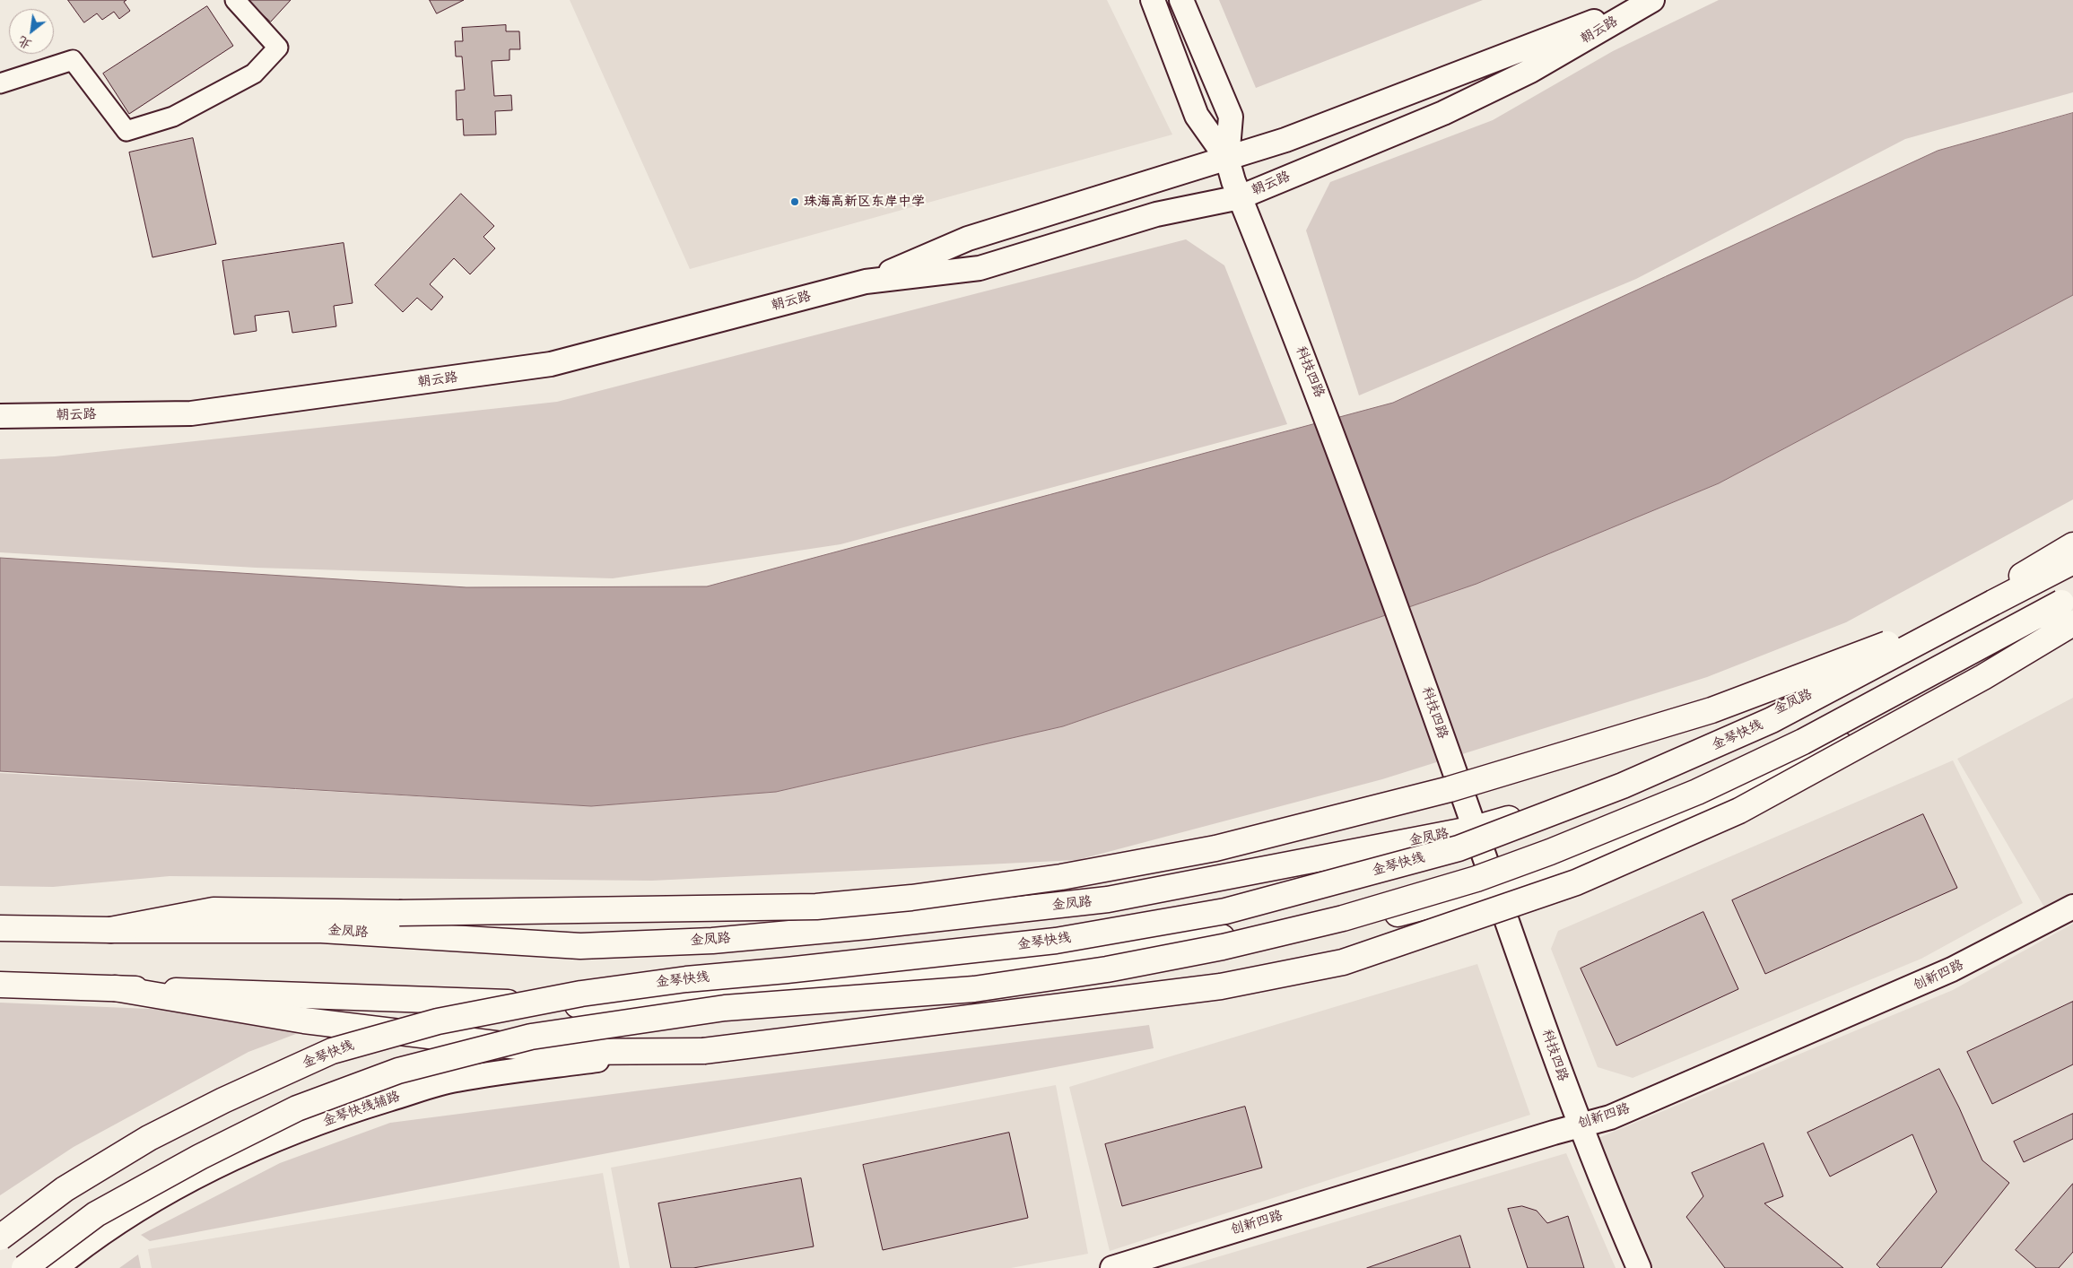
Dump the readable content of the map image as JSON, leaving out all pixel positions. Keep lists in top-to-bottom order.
{
  "streets": {
    "main road": ["金凤路", "金琴快线"],
    "street": [
      "朝云路",
      "科技四路",
      "创新四路",
      "金琴快线辅路"
    ]
  },
  "crossings": [
    ["朝云路", "科技四路"],
    ["科技四路", "金凤路"],
    ["科技四路", "创新四路"]
  ],
  "places": ["珠海高新区东岸中学"],
  "north": "bottom left"
}
